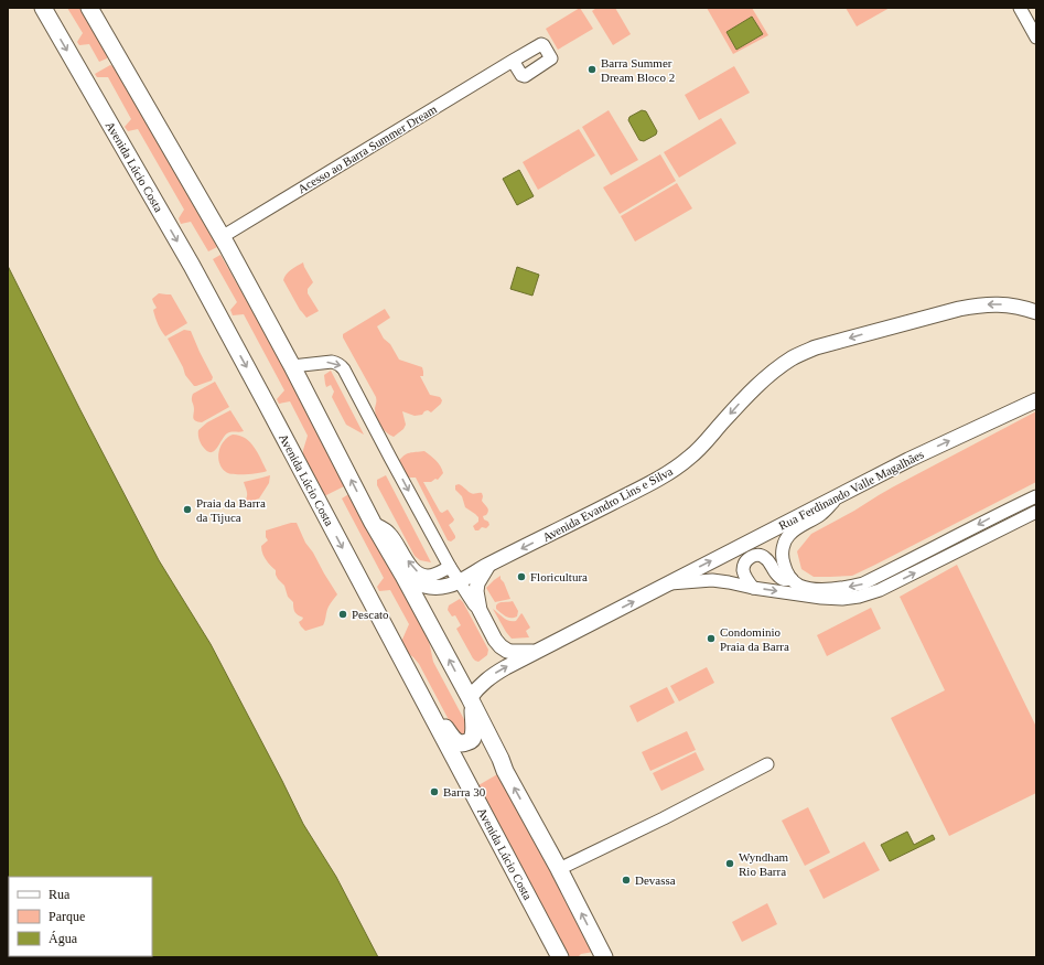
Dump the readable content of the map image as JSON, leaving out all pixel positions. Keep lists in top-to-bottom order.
{
  "streets": {
    "main road": ["Avenida Lúcio Costa"],
    "street": ["Acesso ao Barra Summer Dream", "Rua Ferdinando Valle Magalhães", "Avenida Evandro Lins e Silva"]
  },
  "one_way": ["Avenida Evandro Lins e Silva"],
  "places": [
    "Barra Summer Dream Bloco 2",
    "Praia da Barra da Tijuca",
    "Floricultura",
    "Pescato",
    "Condominio Praia da Barra",
    "Barra 30",
    "Wyndham Rio Barra",
    "Devassa"
  ],
  "legend": ["Rua", "Parque", "Água"]
}
